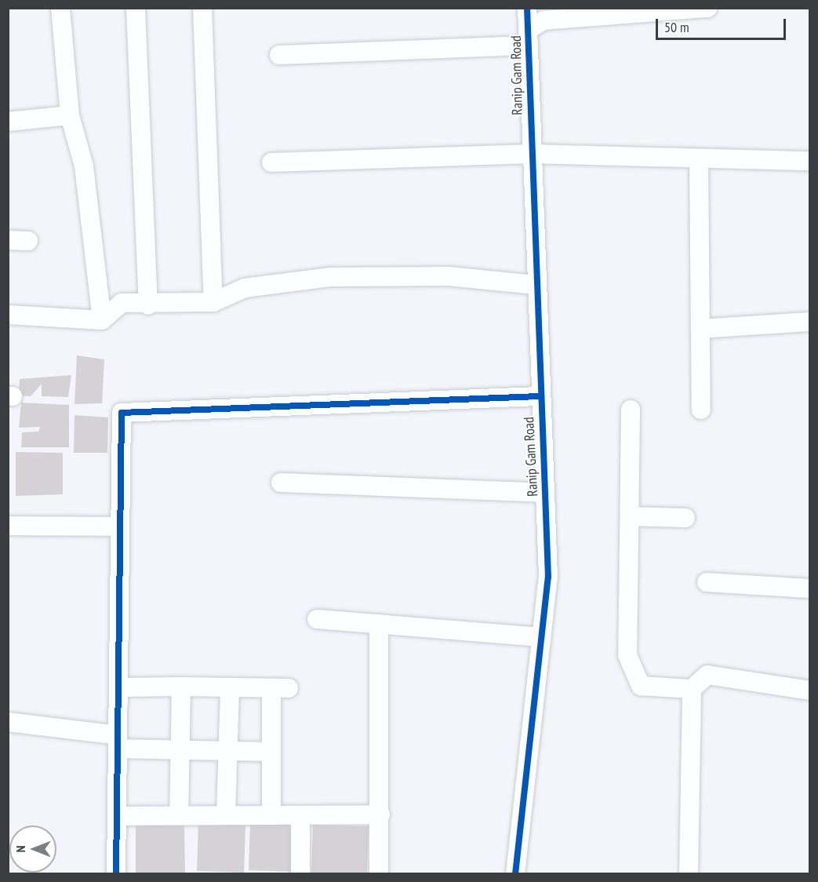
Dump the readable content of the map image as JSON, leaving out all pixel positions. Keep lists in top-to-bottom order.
{
  "streets": {
    "street": ["Ranip Gam Road"]
  },
  "scale_bar": "50 m",
  "north": "left"
}
